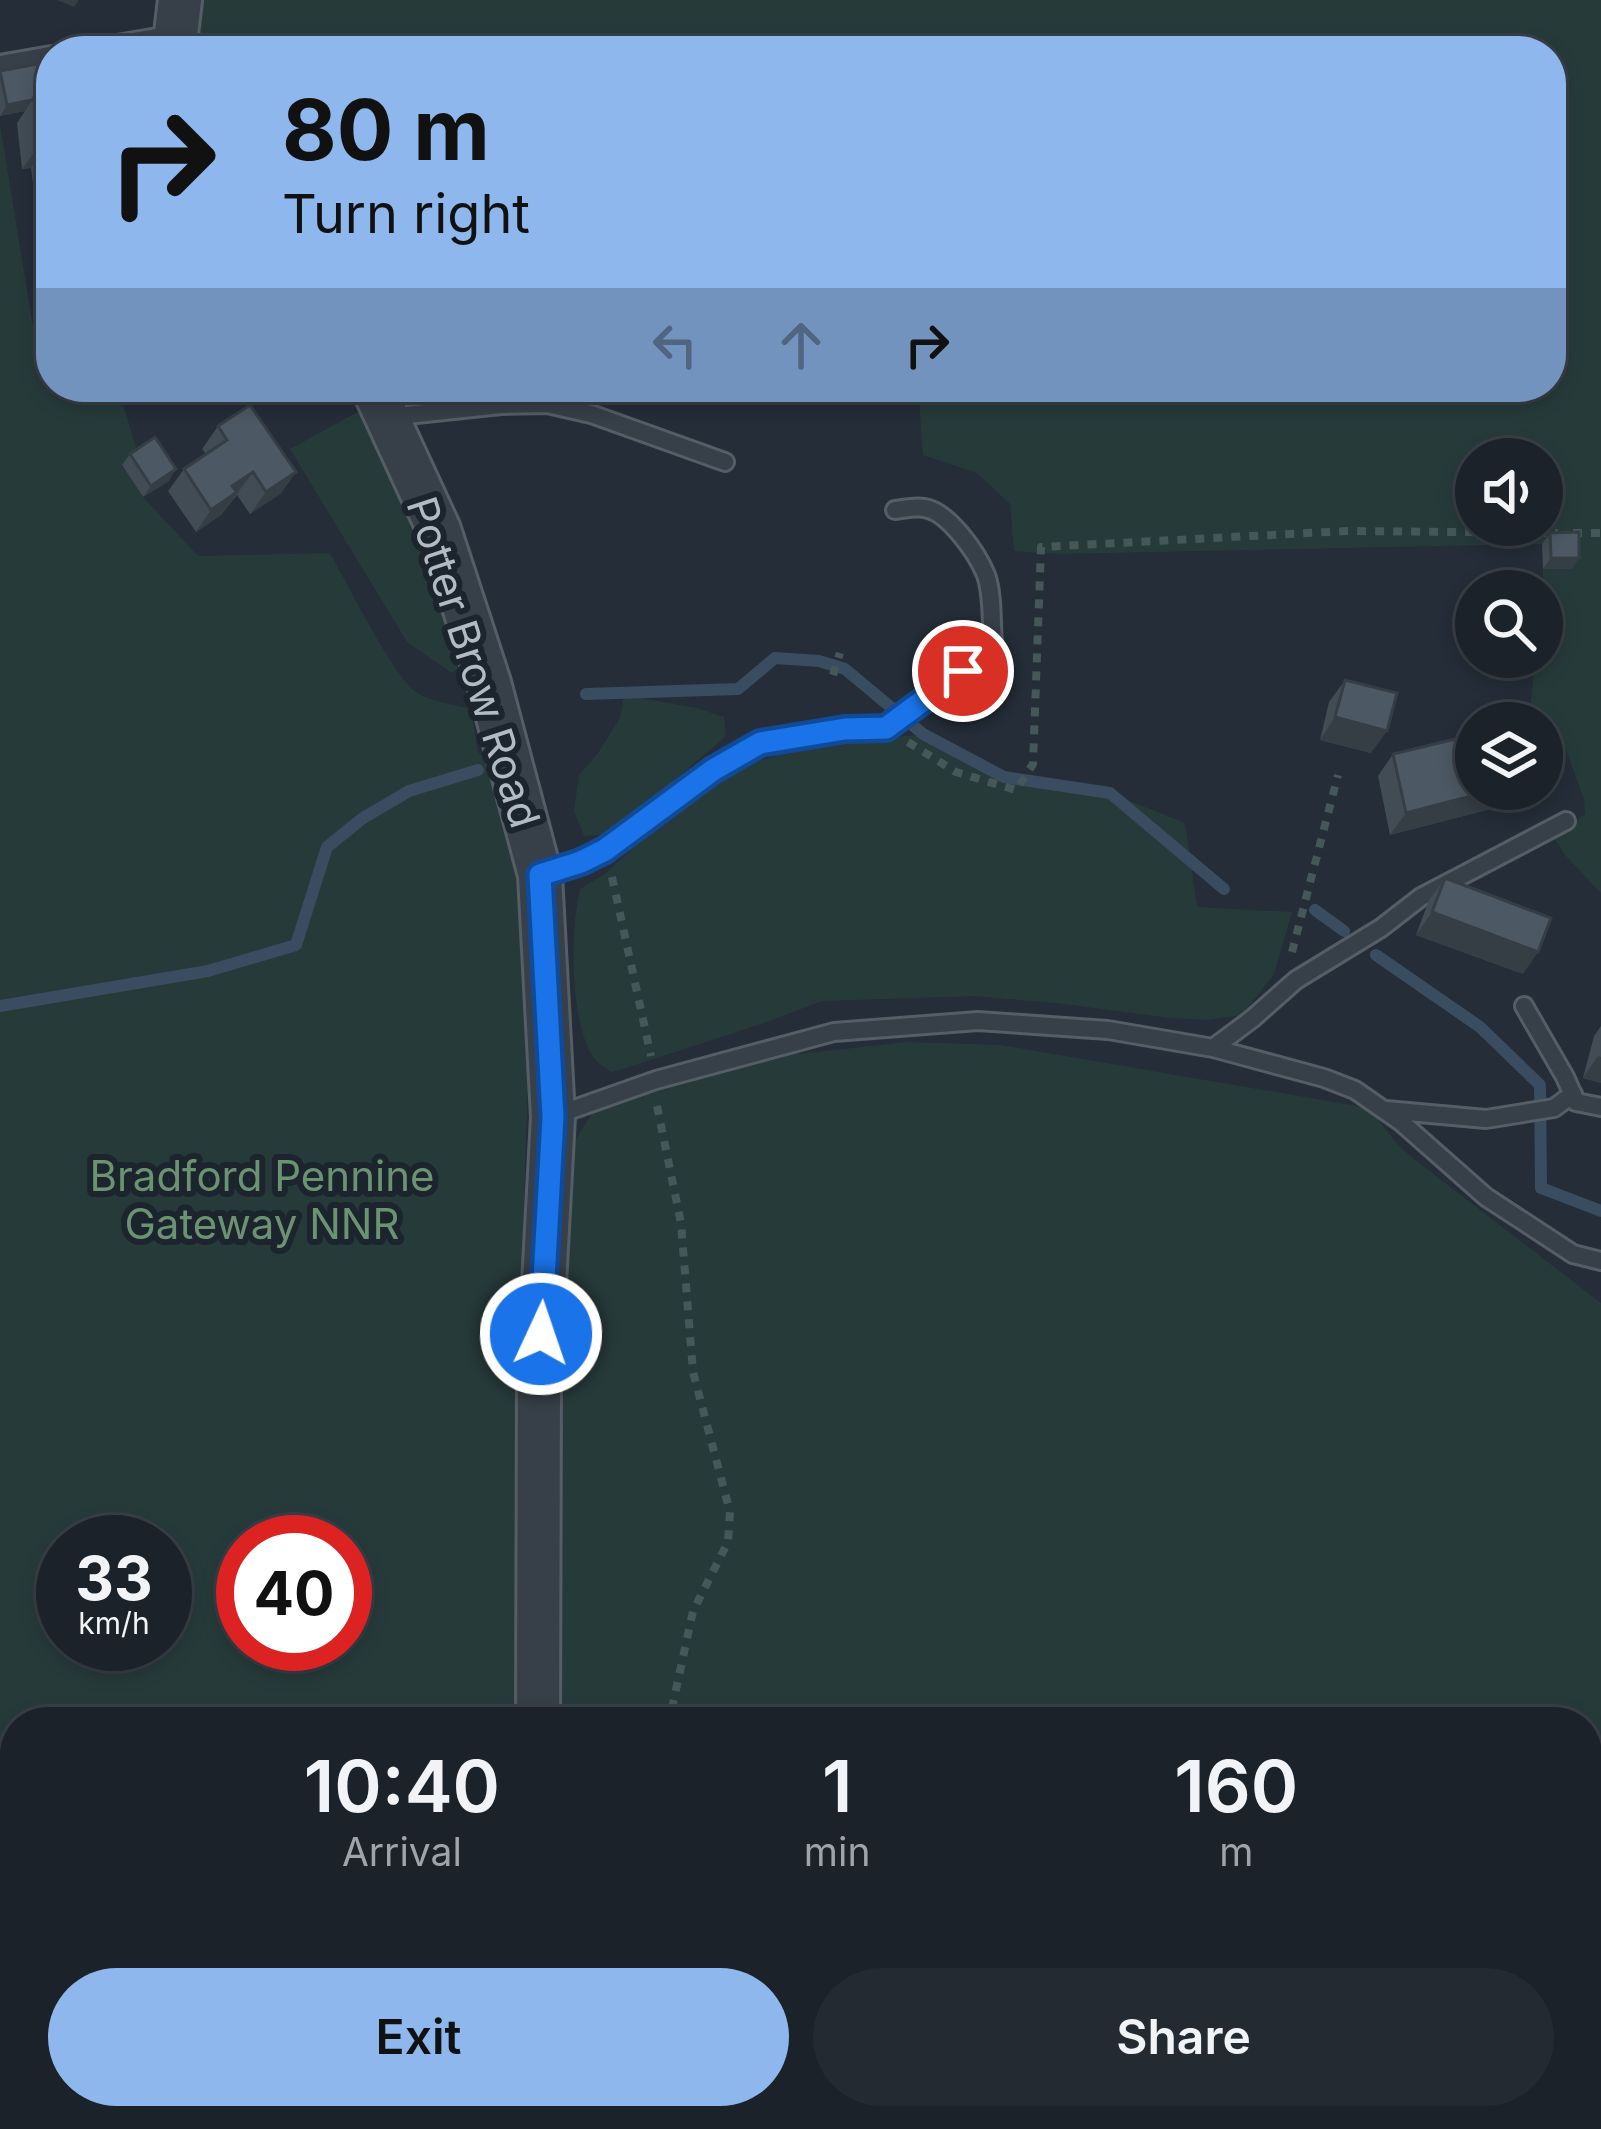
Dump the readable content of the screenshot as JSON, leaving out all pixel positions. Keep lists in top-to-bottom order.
{
  "streets": {
    "street": ["Potter Brow Road"]
  },
  "parks": ["Bradford Pennine Gateway NNR"],
  "page": {
    "turn": ["80 m", "Turn right"],
    "speed": "33 km/h",
    "limit": "40",
    "eta": [
      "10:40",
      "Arrival",
      "1",
      "min",
      "160",
      "m"
    ],
    "buttons": ["Exit", "Share"]
  }
}
